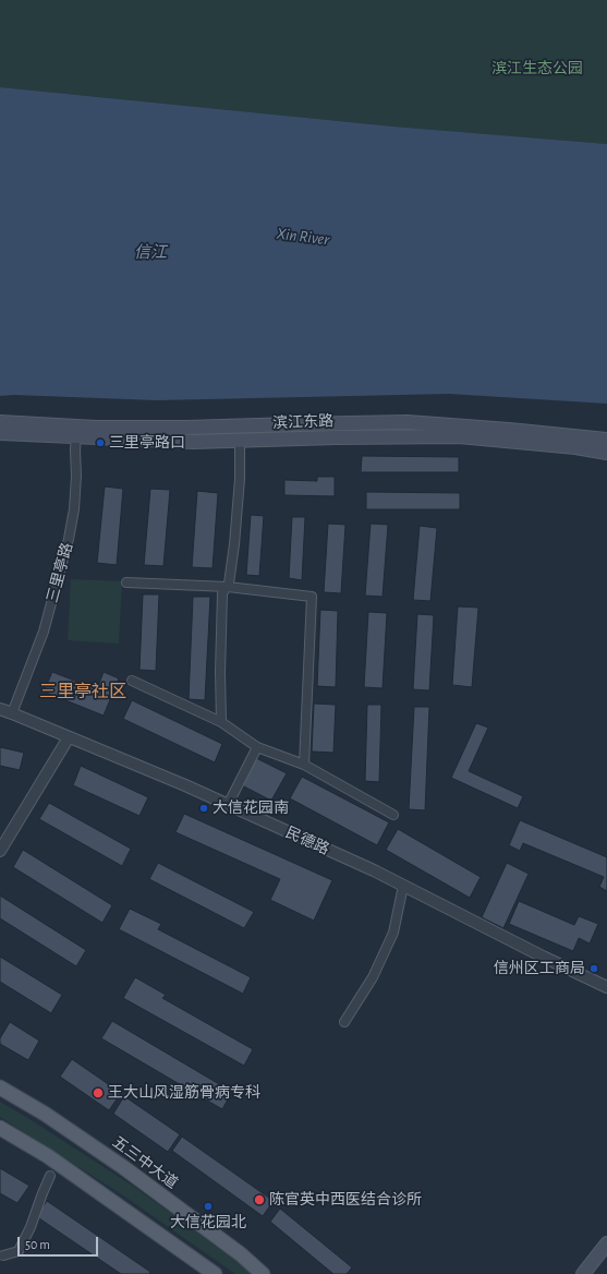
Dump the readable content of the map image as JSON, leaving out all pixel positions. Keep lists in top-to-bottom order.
{
  "streets": {
    "main road": ["滨江东路", "五三中大道"],
    "street": ["三里亭路", "民德路"]
  },
  "crossings": [
    ["滨江东路", "三里亭路"],
    ["三里亭路", "民德路"]
  ],
  "districts": ["三里亭社区"],
  "water": ["Xin River", "信江"],
  "parks": ["滨江生态公园"],
  "places": [
    "三里亭路口",
    "大信花园南",
    "信州区工商局",
    "王大山风湿筋骨病专科",
    "陈官英中西医结合诊所",
    "大信花园北"
  ],
  "scale_bar": "50 m"
}
